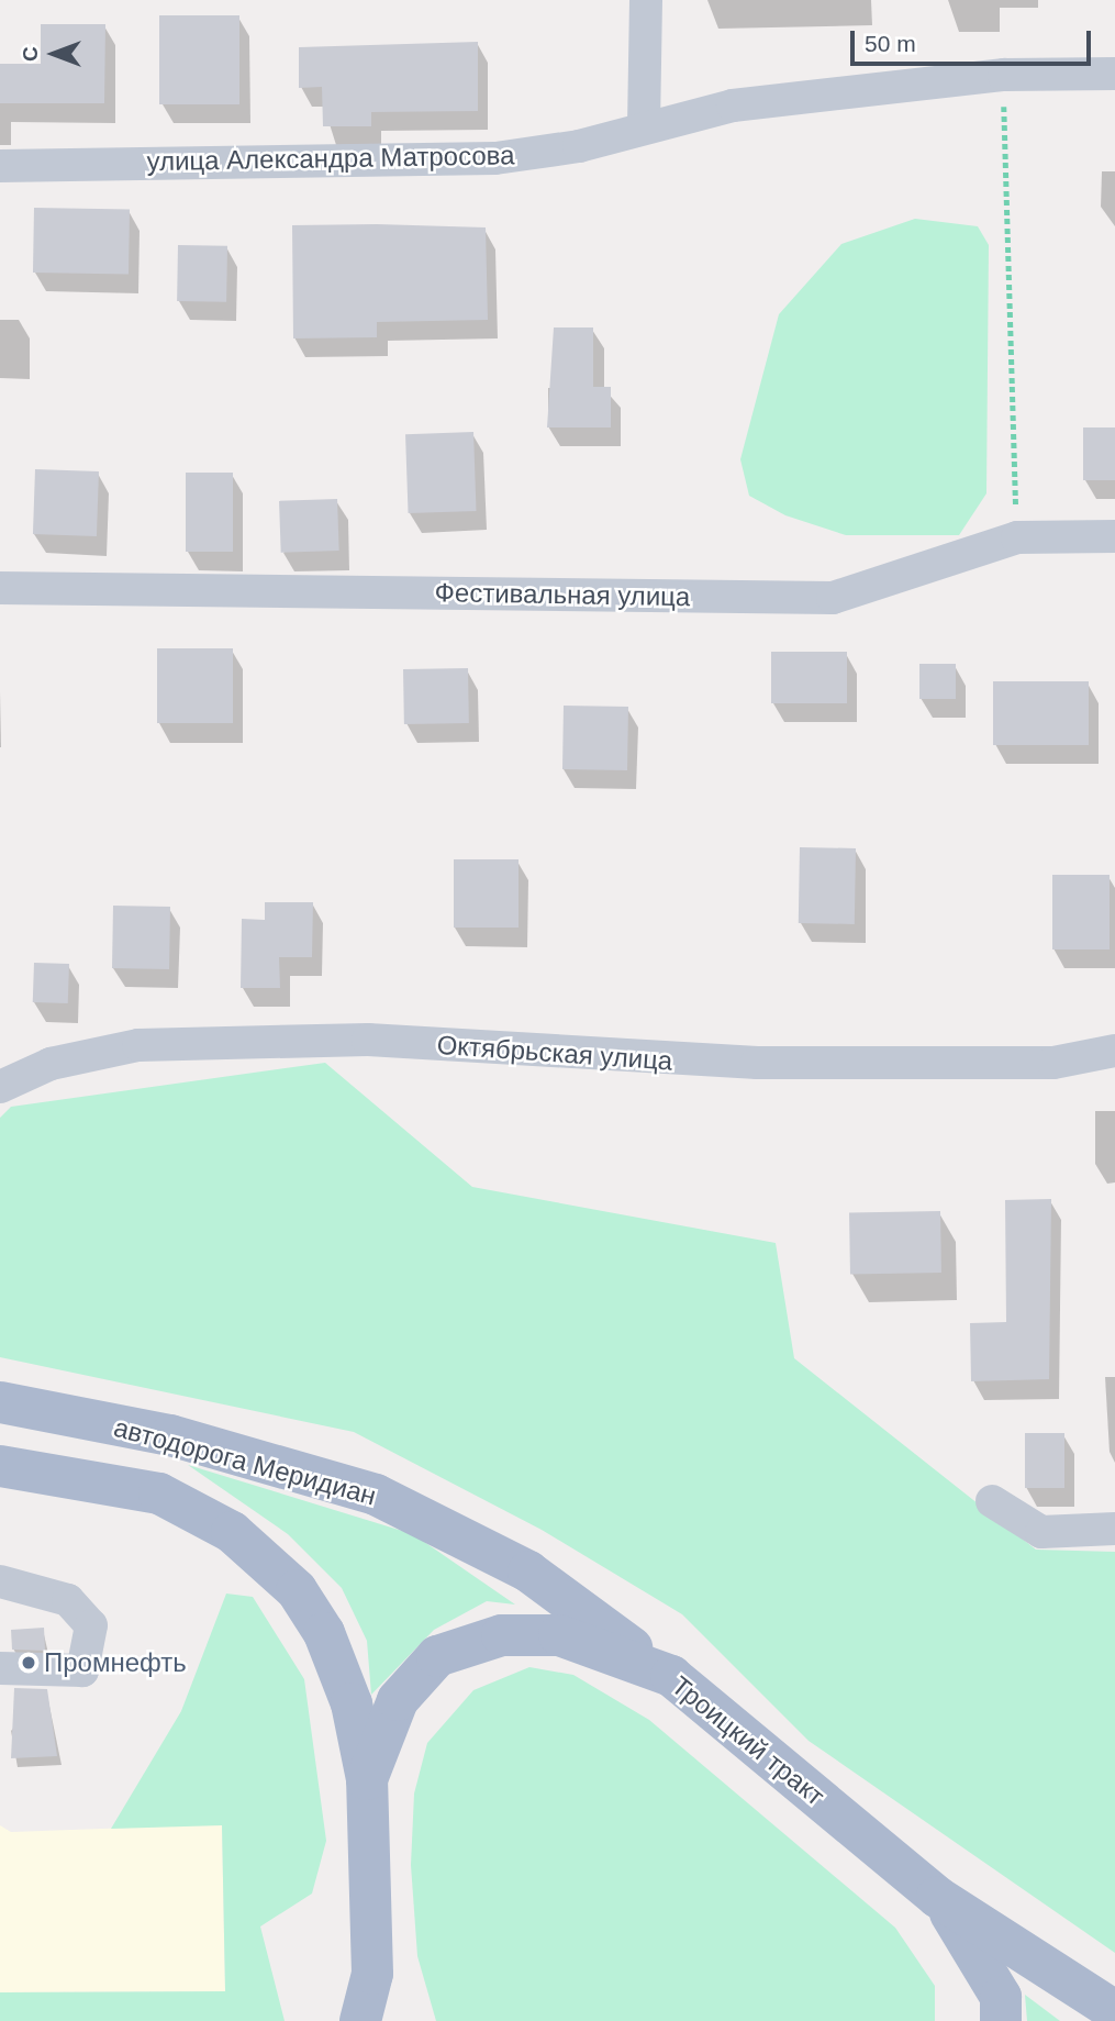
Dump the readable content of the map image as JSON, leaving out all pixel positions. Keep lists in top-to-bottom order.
{
  "streets": {
    "main road": ["автодорога Меридиан", "Троицкий тракт"],
    "street": ["улица Александра Матросова", "Фестивальная улица", "Октябрьская улица"]
  },
  "crossings": [
    ["автодорога Меридиан", "Троицкий тракт"]
  ],
  "places": ["Промнефть"],
  "scale_bar": "50 m",
  "north": "left"
}
